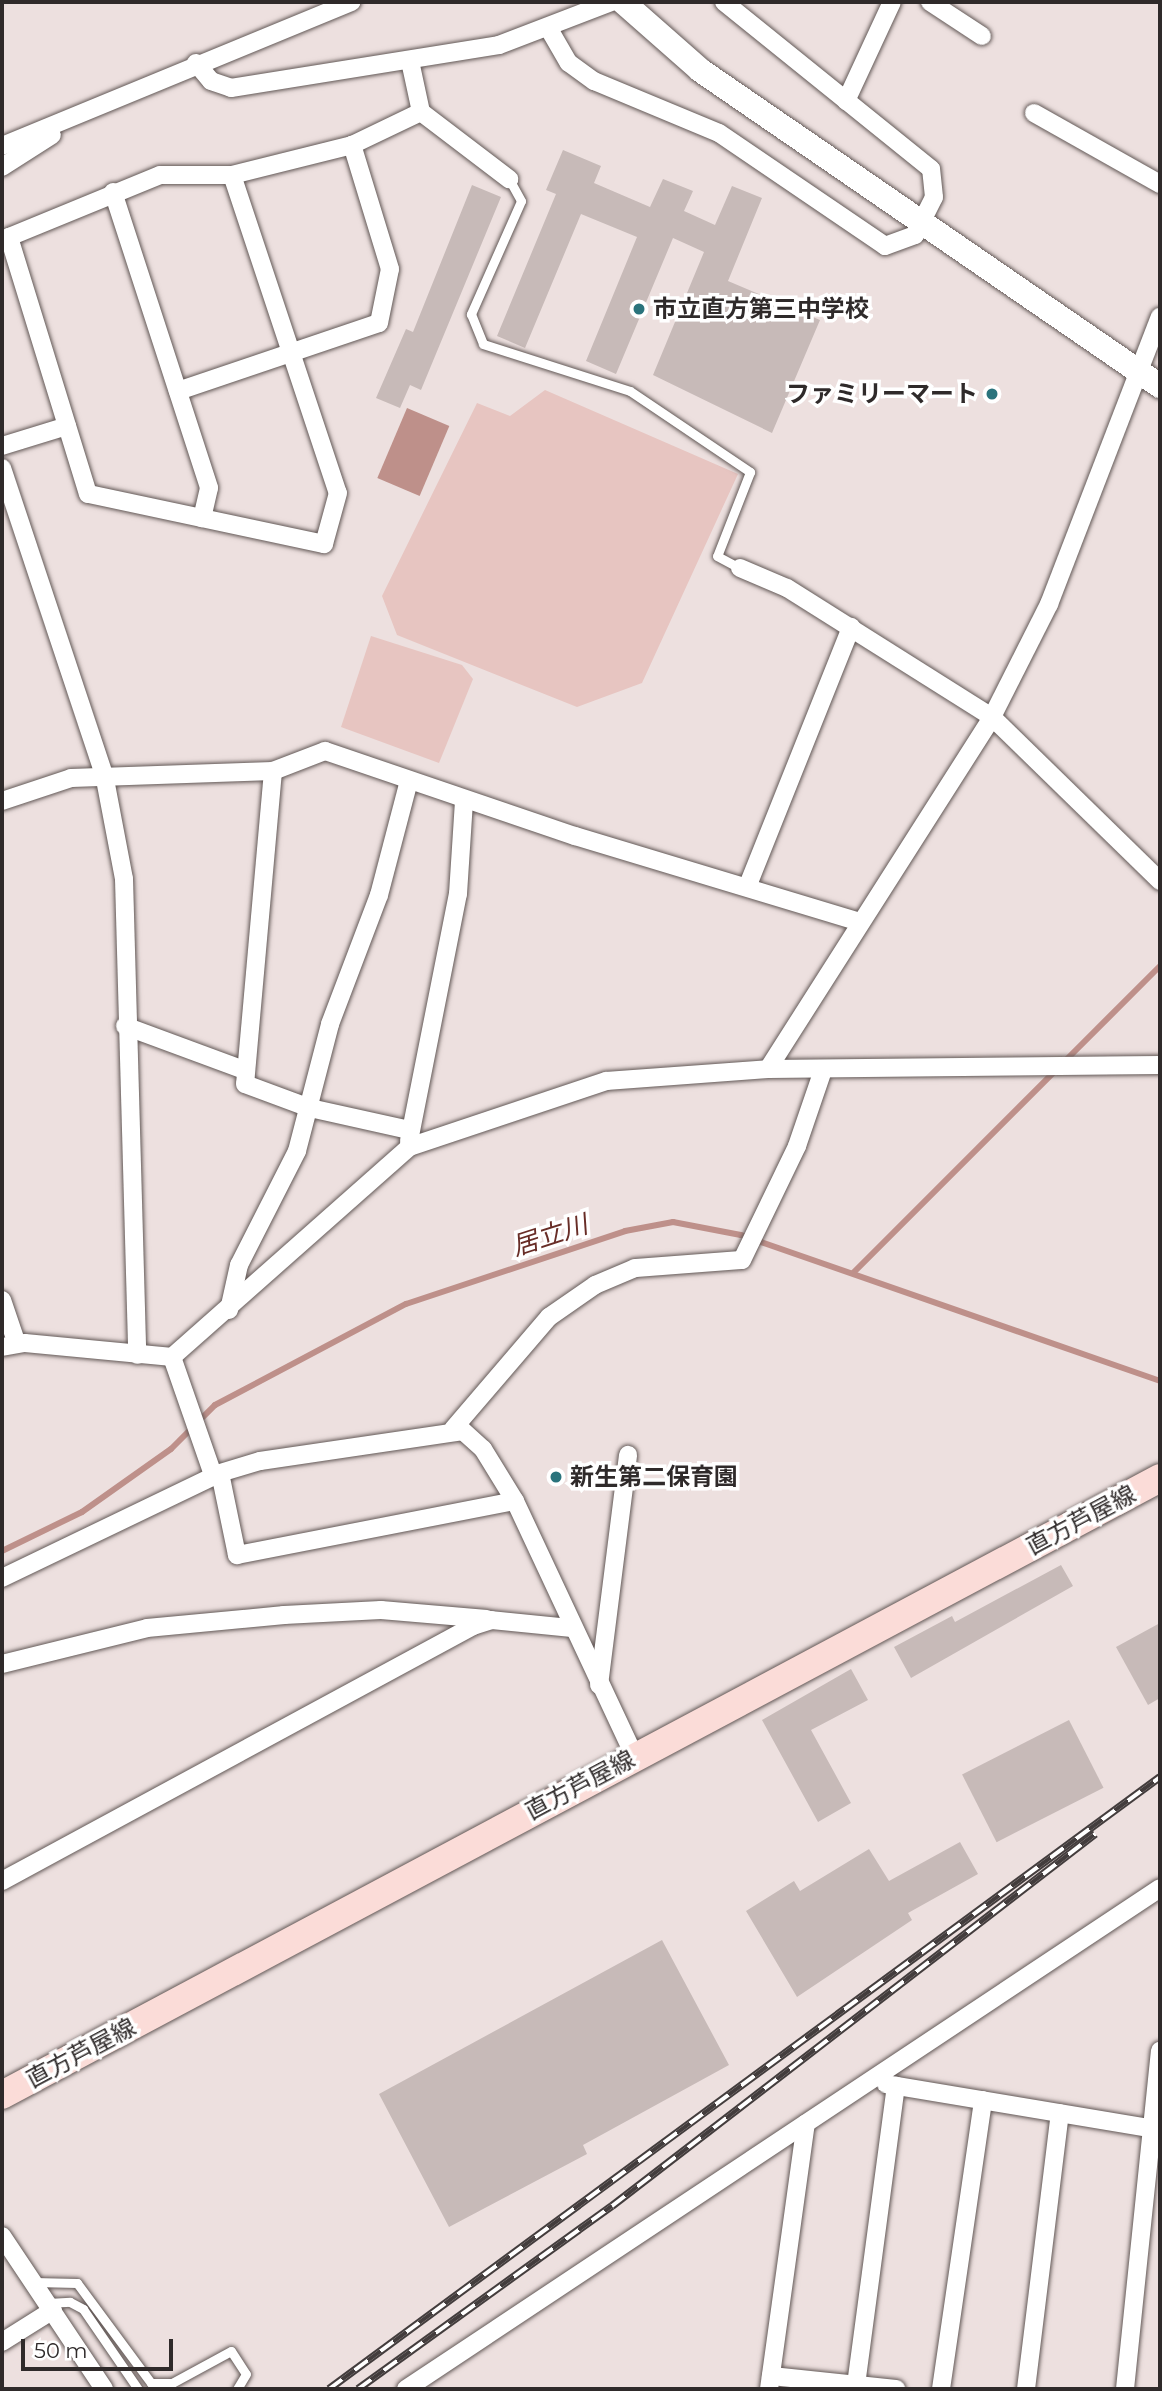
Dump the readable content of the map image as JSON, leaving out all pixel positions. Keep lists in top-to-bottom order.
{
  "streets": {
    "main road": ["直方芦屋線"]
  },
  "water": ["居立川"],
  "places": ["市立直方第三中学校", "ファミリーマート", "新生第二保育園"],
  "scale_bar": "50 m"
}
